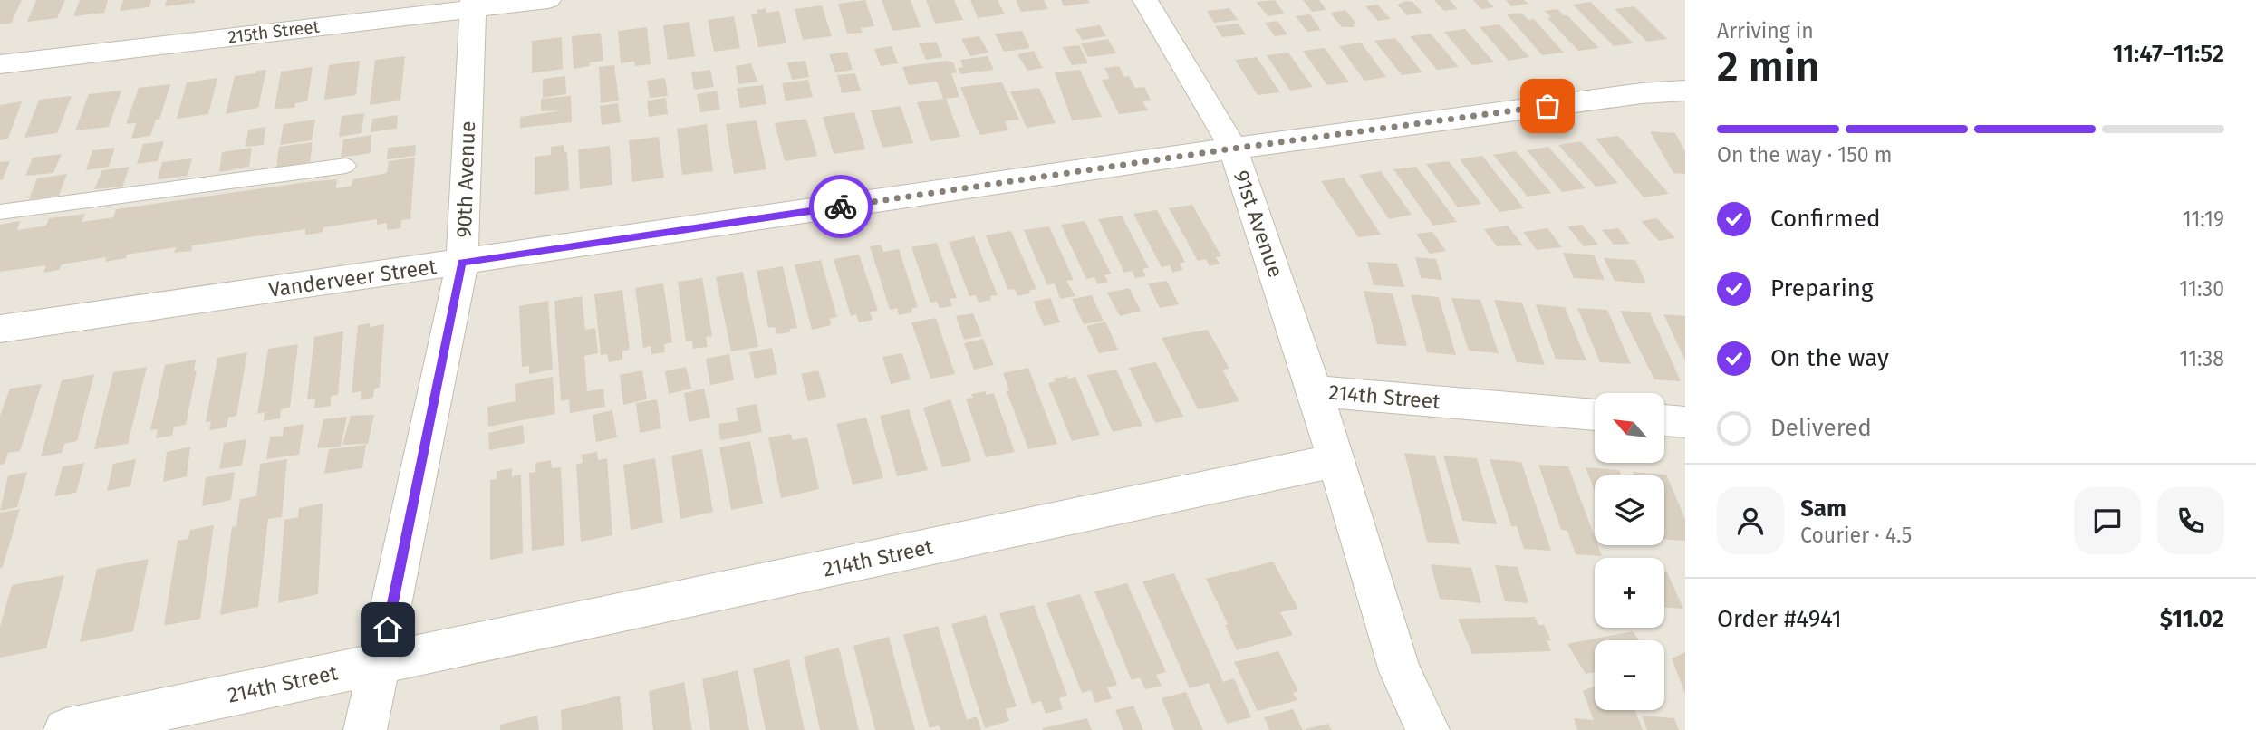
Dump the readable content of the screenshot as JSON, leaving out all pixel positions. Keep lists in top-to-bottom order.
{
  "streets": {
    "street": [
      "215th Street",
      "90th Avenue",
      "91st Avenue",
      "Vanderveer Street",
      "214th Street"
    ]
  },
  "crossings": [
    ["215th Street", "90th Avenue"],
    ["90th Avenue", "Vanderveer Street"],
    ["90th Avenue", "214th Street"],
    ["91st Avenue", "Vanderveer Street"],
    ["91st Avenue", "214th Street"]
  ],
  "north": "top left",
  "page": {
    "heading": ["2 min", "Arriving in", "11:47–11:52"],
    "panel": [
      "Sam",
      "Courier · 4.5",
      "Order #4941",
      "$11.02"
    ],
    "bar": "On the way · 150 m",
    "list": [
      ["Confirmed", "11:19"],
      ["Preparing", "11:30"],
      ["On the way", "11:38"],
      "Delivered"
    ],
    "map_buttons": ["+", "−"]
  }
}
